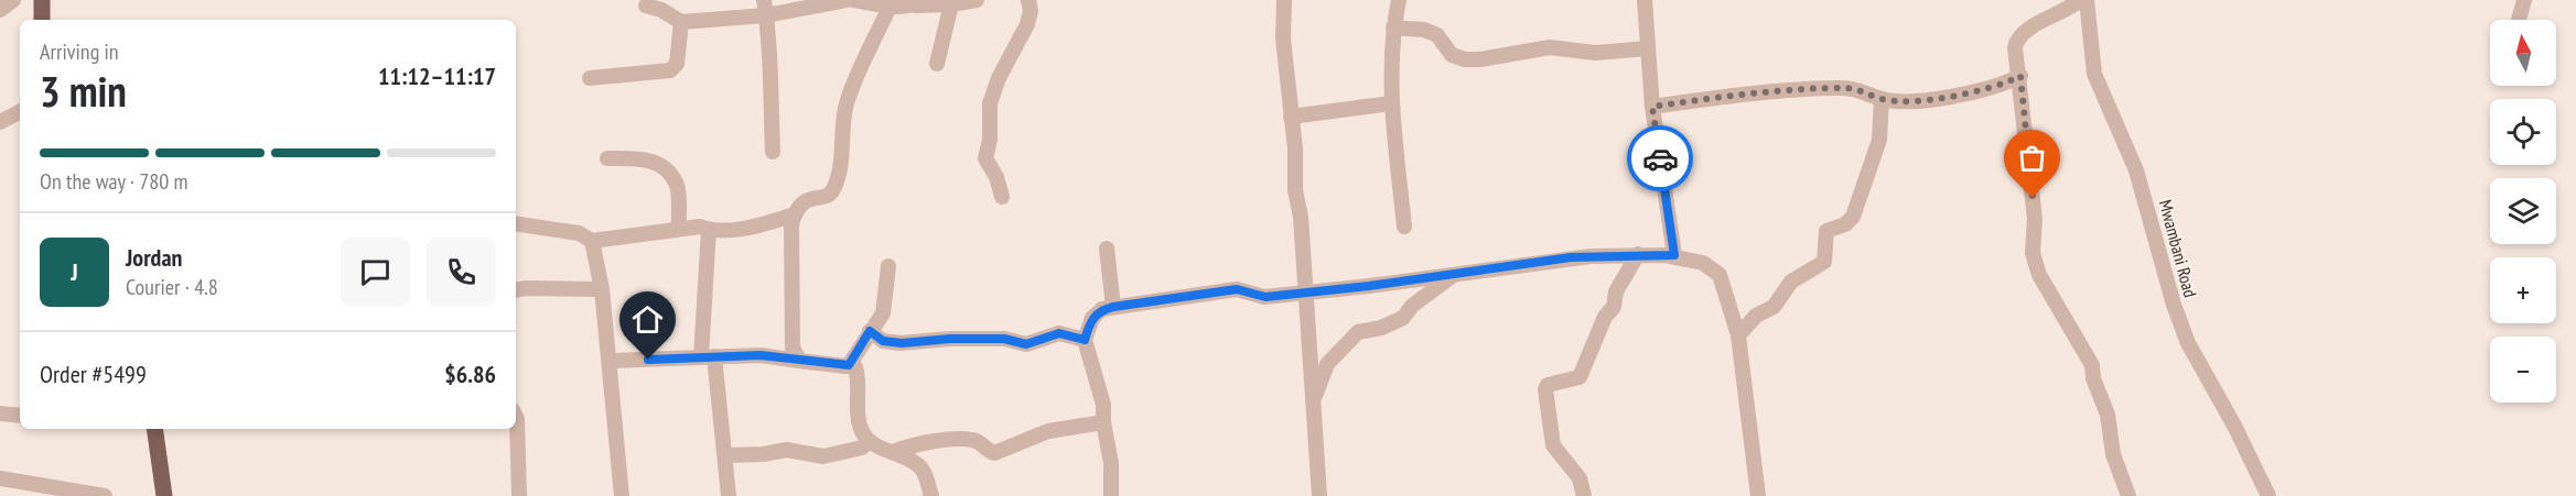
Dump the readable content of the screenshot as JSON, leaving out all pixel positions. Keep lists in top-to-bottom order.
{
  "streets": {
    "street": ["Mwambani Road"]
  },
  "north": "top",
  "page": {
    "map_buttons": ["+", "−"],
    "heading": ["3 min", "Arriving in", "11:12–11:17"],
    "panel": [
      "Jordan",
      "Courier · 4.8",
      "Order #5499",
      "$6.86"
    ],
    "bar": "On the way · 780 m",
    "round": "J"
  }
}
